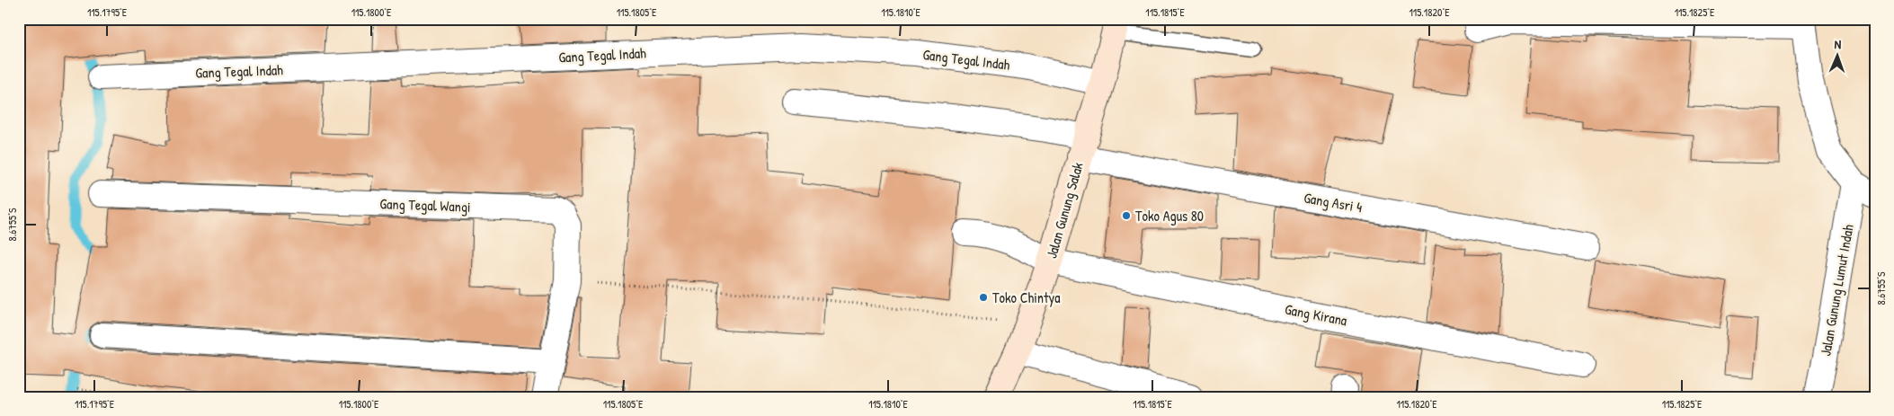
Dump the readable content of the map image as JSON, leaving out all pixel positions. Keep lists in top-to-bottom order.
{
  "streets": {
    "main road": ["Jalan Gunung Salak"],
    "street": [
      "Gang Tegal Indah",
      "Gang Asri 4",
      "Gang Tegal Wangi",
      "Jalan Gunung Lumut Indah",
      "Gang Kirana"
    ]
  },
  "crossings": [
    ["Gang Tegal Indah", "Jalan Gunung Salak"],
    ["Gang Asri 4", "Jalan Gunung Salak"],
    ["Jalan Gunung Salak", "Gang Kirana"]
  ],
  "places": ["Toko Agus 80", "Toko Chintya"],
  "north": "top",
  "coordinates": [
    "115.1795°E",
    "115.1800°E",
    "115.1805°E",
    "115.1810°E",
    "115.1815°E",
    "115.1820°E",
    "115.1825°E",
    "8.6755°S"
  ]
}
